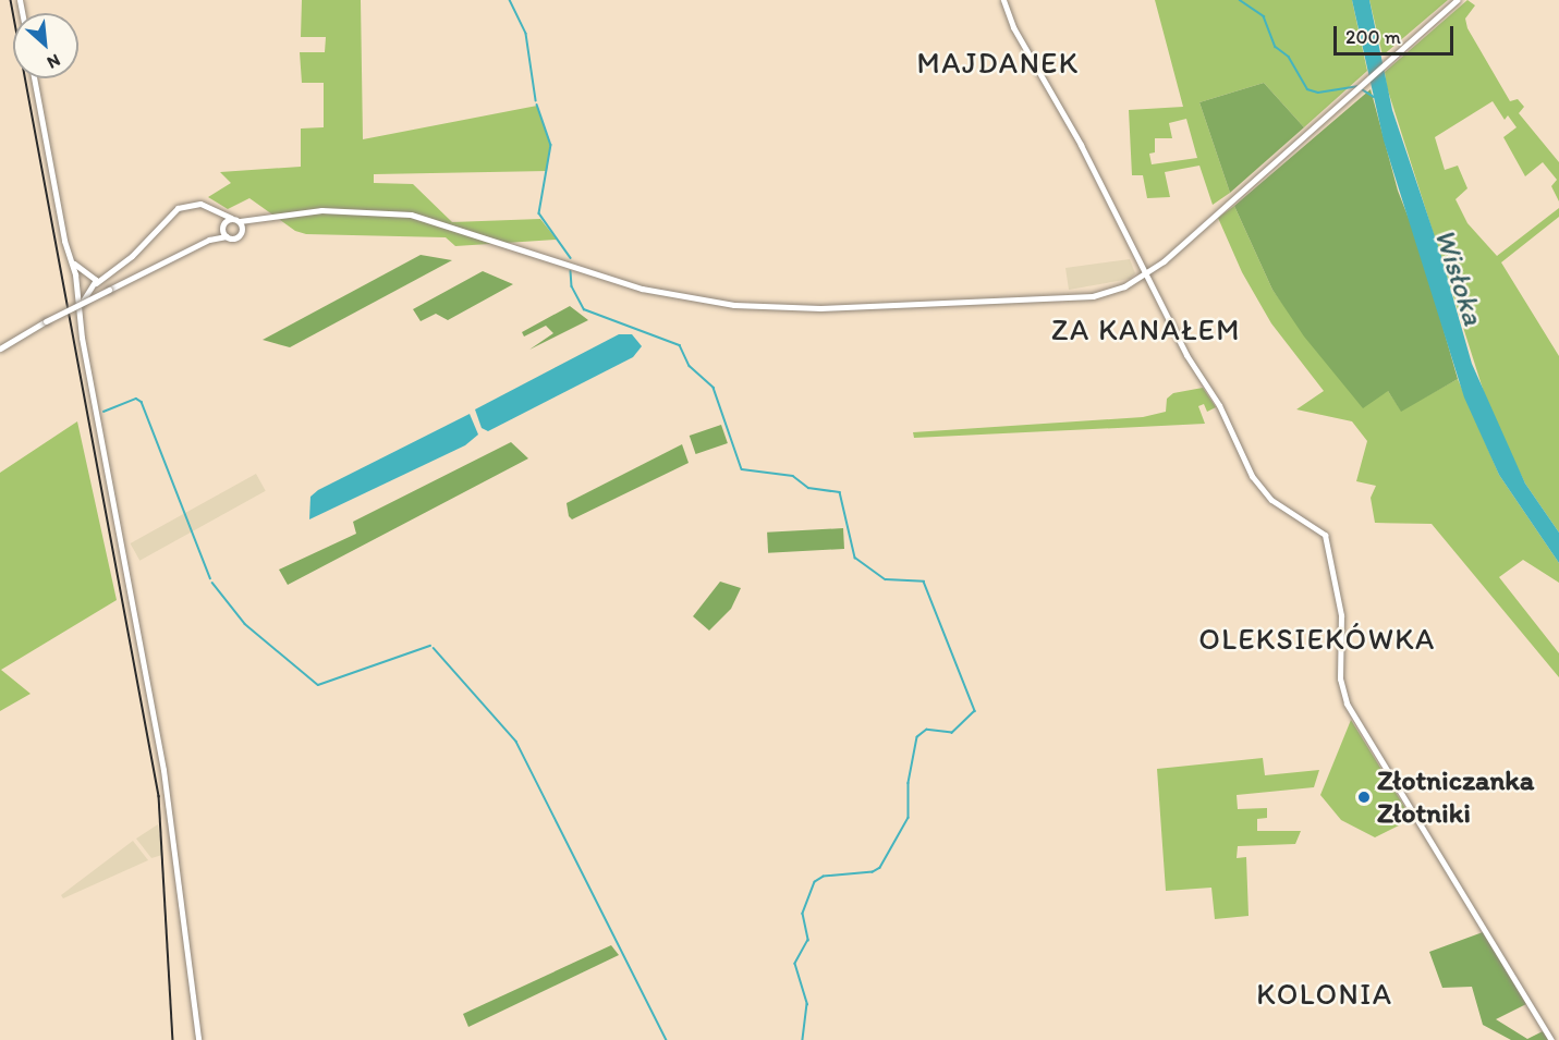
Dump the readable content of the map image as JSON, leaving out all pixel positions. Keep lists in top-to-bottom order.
{
  "districts": [
    "MAJDANEK",
    "ZA KANAŁEM",
    "OLEKSIEKÓWKA",
    "KOLONIA"
  ],
  "water": ["Wisłoka"],
  "places": ["Złotniczanka Złotniki"],
  "scale_bar": "200 m",
  "north": "bottom right"
}
